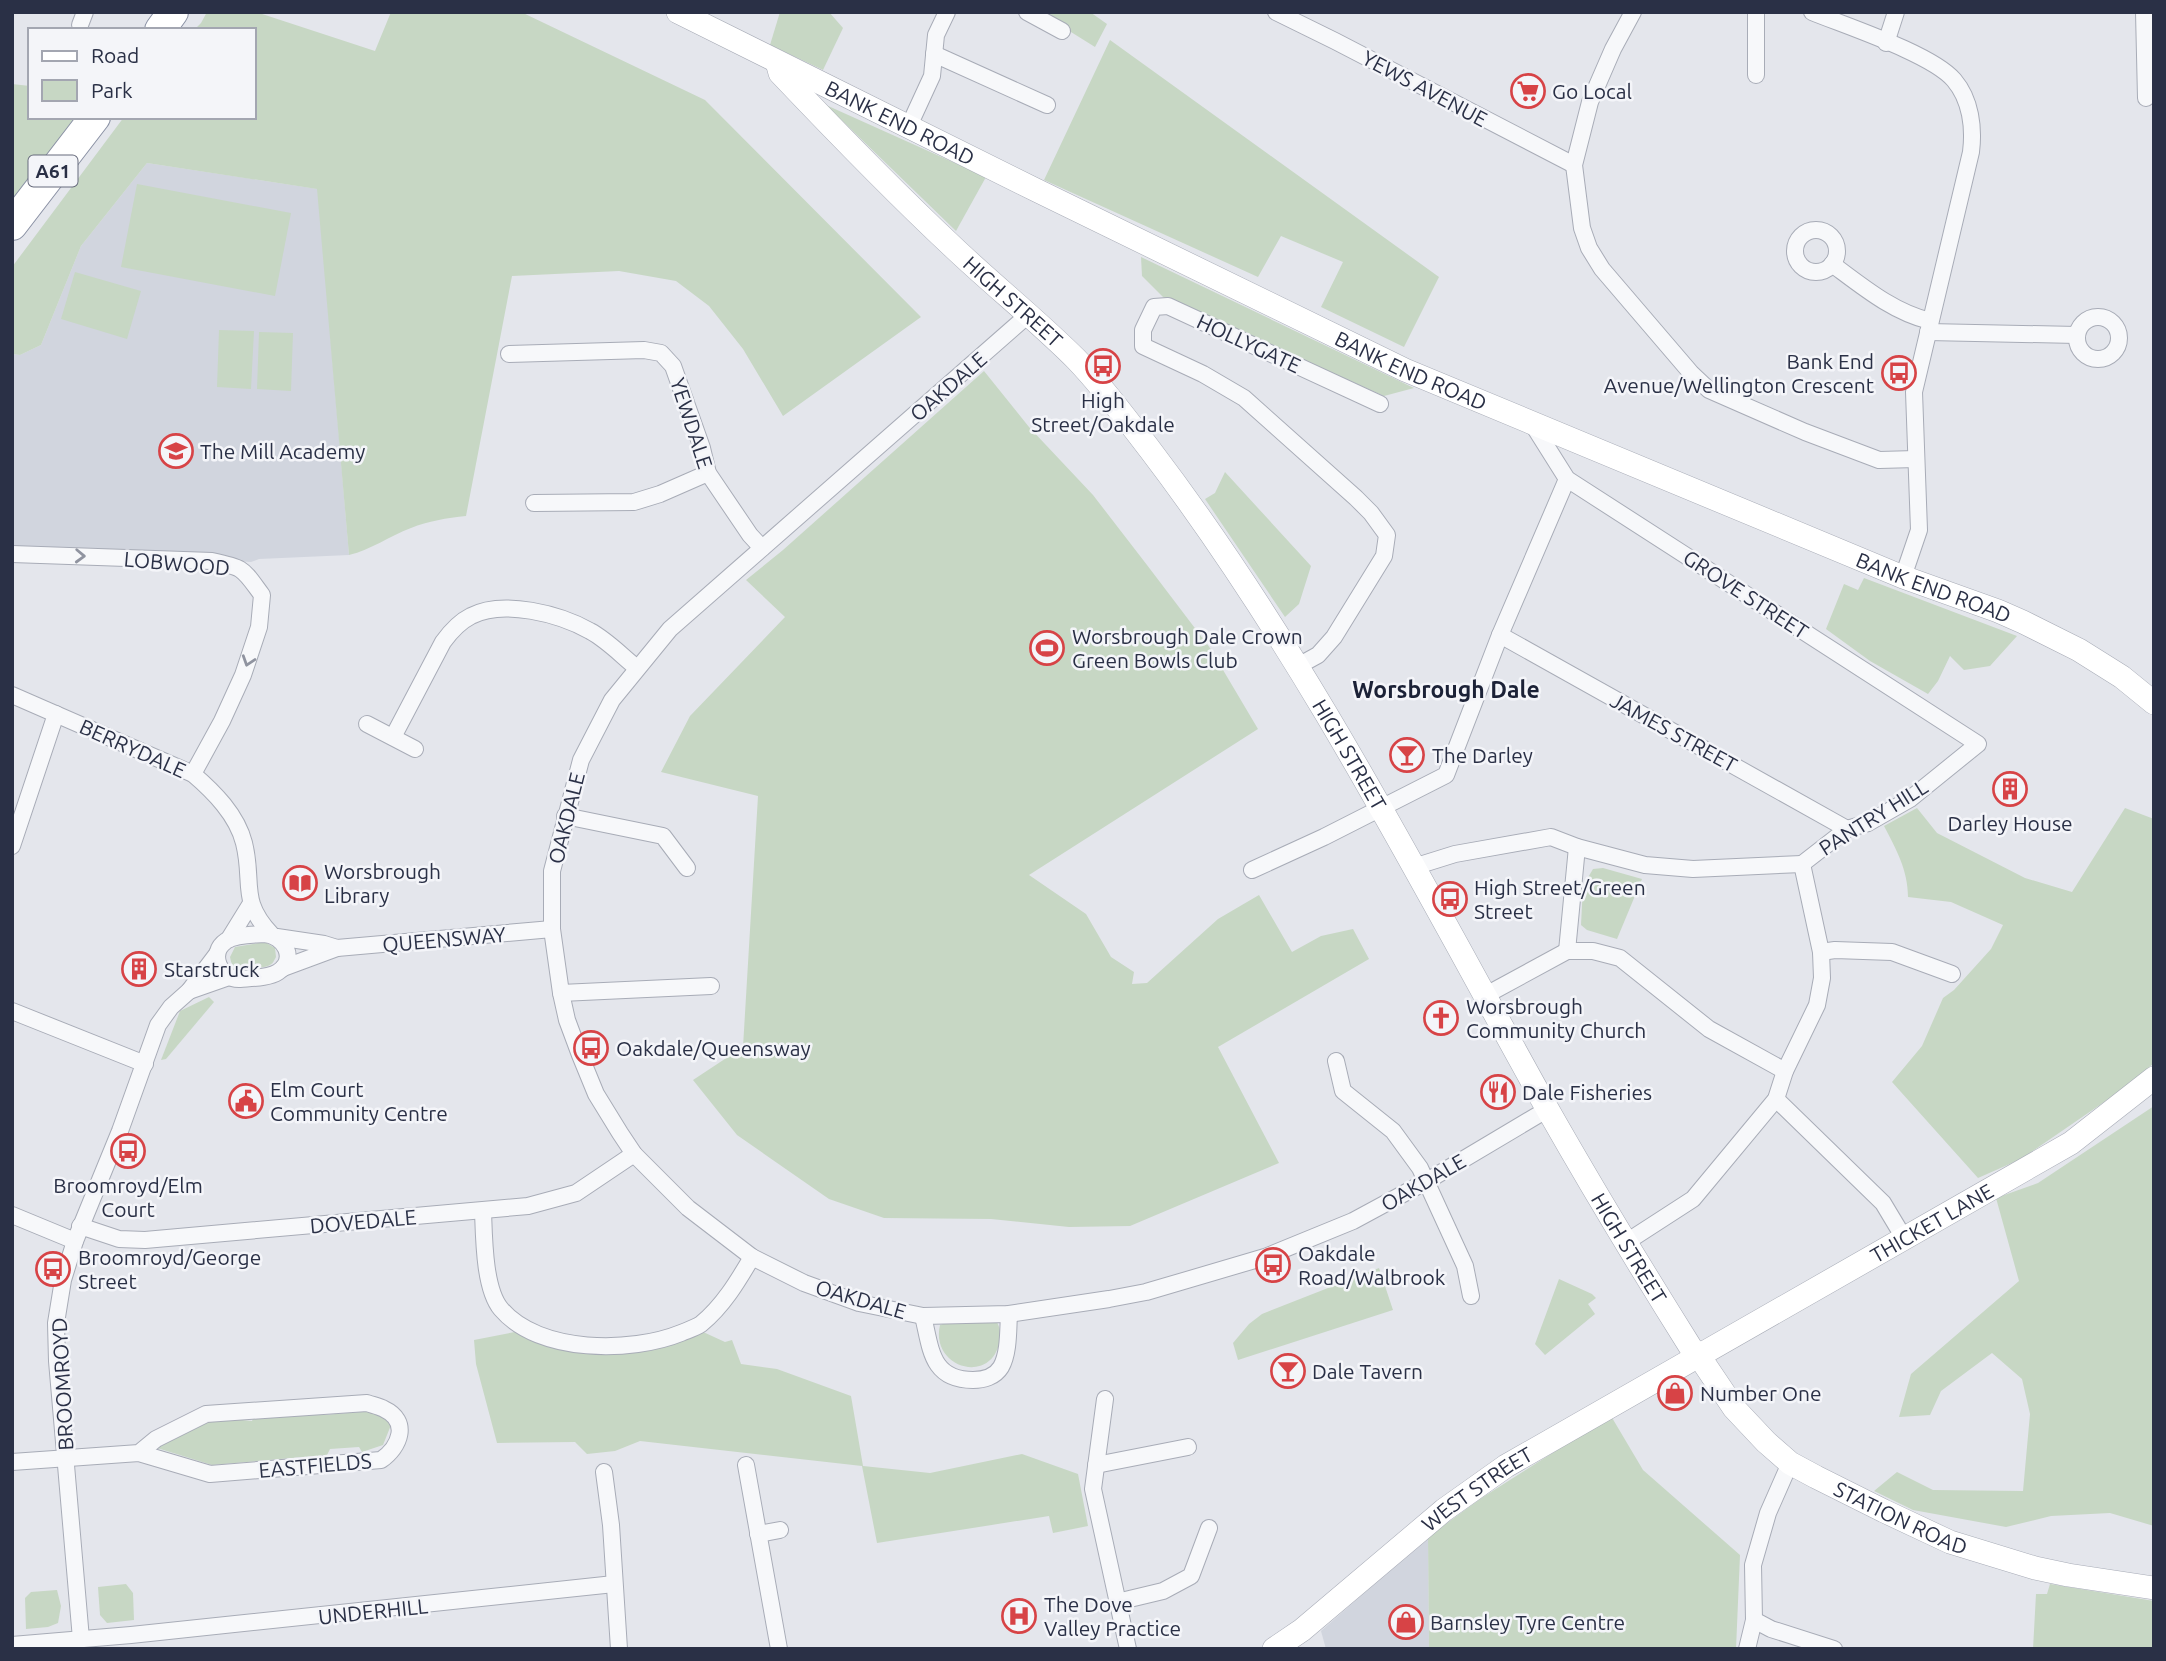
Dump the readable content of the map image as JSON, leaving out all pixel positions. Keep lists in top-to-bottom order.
{
  "streets": {
    "highway": ["A61"],
    "street": [
      "YEWS AVENUE",
      "BANK END ROAD",
      "HIGH STREET",
      "HOLLYGATE",
      "OAKDALE",
      "YEWDALE",
      "LOBWOOD",
      "GROVE STREET",
      "JAMES STREET",
      "BERRYDALE",
      "PANTRY HILL",
      "QUEENSWAY",
      "DOVEDALE",
      "THICKET LANE",
      "BROOMROYD",
      "EASTFIELDS",
      "WEST STREET",
      "STATION ROAD",
      "UNDERHILL"
    ]
  },
  "crossings": [
    ["BANK END ROAD", "HIGH STREET"],
    ["BANK END ROAD", "GROVE STREET"],
    ["HIGH STREET", "HOLLYGATE"],
    ["HIGH STREET", "OAKDALE"],
    ["HIGH STREET", "THICKET LANE"],
    ["HIGH STREET", "WEST STREET"],
    ["HIGH STREET", "STATION ROAD"],
    ["OAKDALE", "YEWDALE"],
    ["OAKDALE", "QUEENSWAY"],
    ["OAKDALE", "DOVEDALE"],
    ["LOBWOOD", "BERRYDALE"],
    ["GROVE STREET", "PANTRY HILL"],
    ["JAMES STREET", "PANTRY HILL"],
    ["QUEENSWAY", "BROOMROYD"],
    ["DOVEDALE", "BROOMROYD"],
    ["THICKET LANE", "WEST STREET"],
    ["THICKET LANE", "STATION ROAD"],
    ["BROOMROYD", "EASTFIELDS"],
    ["BROOMROYD", "UNDERHILL"],
    ["WEST STREET", "STATION ROAD"]
  ],
  "districts": ["Worsbrough Dale"],
  "places": {
    "supermarket": ["Go Local"],
    "bus stop": [
      "High Street/Oakdale",
      "Bank End Avenue/Wellington Crescent",
      "High Street/Green Street",
      "Oakdale/Queensway",
      "Broomroyd/Elm Court",
      "Oakdale Road/Walbrook",
      "Broomroyd/George Street"
    ],
    "school or university": ["The Mill Academy"],
    "sports": ["Worsbrough Dale Crown Green Bowls Club"],
    "bar": ["The Darley", "Dale Tavern"],
    "building": ["Darley House", "Starstruck"],
    "library": ["Worsbrough Library"],
    "church": ["Worsbrough Community Church"],
    "restaurant": ["Dale Fisheries"],
    "public building": ["Elm Court Community Centre"],
    "shop": ["Number One", "Barnsley Tyre Centre"],
    "hospital": ["The Dove Valley Practice"]
  },
  "legend": ["Road", "Park"]
}
